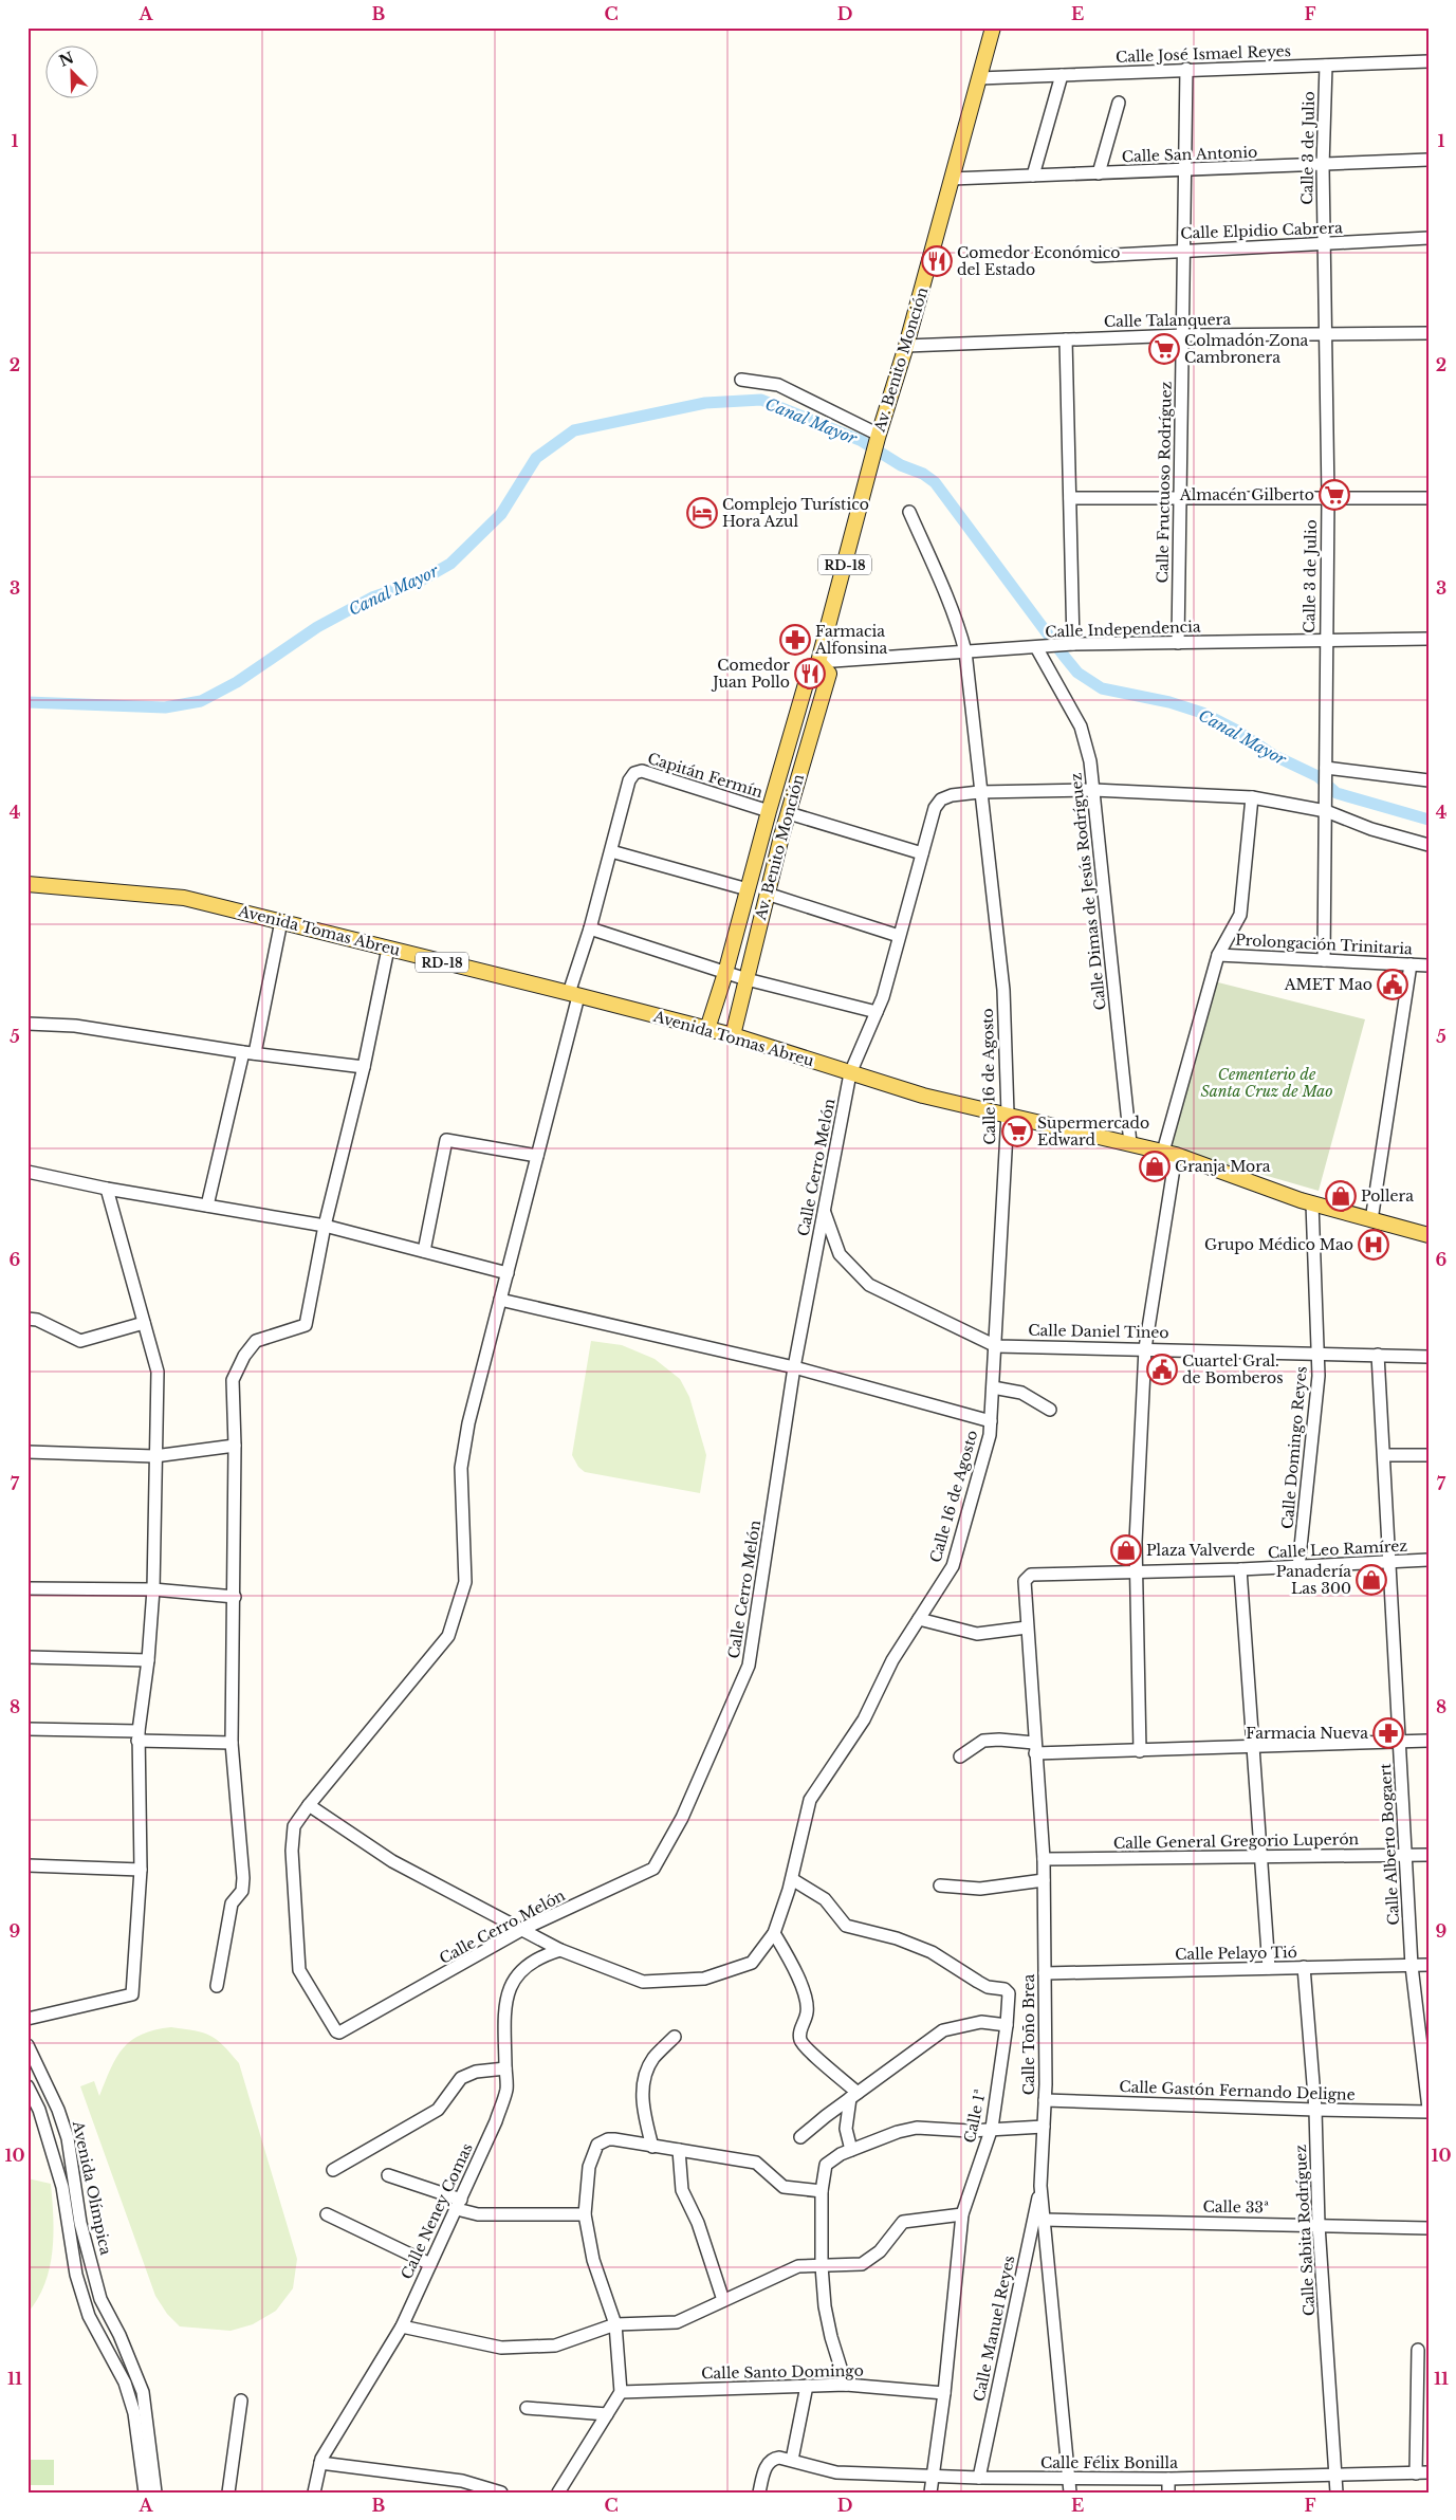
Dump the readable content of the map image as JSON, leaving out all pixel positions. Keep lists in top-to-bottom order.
{
  "streets": {
    "main road": ["Av. Benito Monción", "RD-18", "Avenida Tomas Abreu"],
    "street": [
      "Calle José Ismael Reyes",
      "Calle 3 de Julio",
      "Calle San Antonio",
      "Calle Elpidio Cabrera",
      "Calle Talanquera",
      "Calle Fructuoso Rodríguez",
      "Calle Independencia",
      "Capitán Fermín",
      "Calle Dimas de Jesús Rodríguez",
      "Prolongación Trinitaria",
      "Calle 16 de Agosto",
      "Calle Cerro Melón",
      "Calle Daniel Tineo",
      "Calle Domingo Reyes",
      "Calle Leo Ramírez",
      "Calle General Gregorio Luperón",
      "Calle Alberto Bogaert",
      "Calle Pelayo Tió",
      "Calle Toño Brea",
      "Calle Gastón Fernando Deligne",
      "Calle 1ª",
      "Avenida Olímpica",
      "Calle 33ª",
      "Calle Neney Comas",
      "Calle Sabita Rodríguez",
      "Calle Manuel Reyes",
      "Calle Santo Domingo",
      "Calle Félix Bonilla"
    ]
  },
  "crossings": [
    ["Calle José Ismael Reyes", "Calle 3 de Julio"],
    ["Calle José Ismael Reyes", "Av. Benito Monción"],
    ["Calle José Ismael Reyes", "Calle Fructuoso Rodríguez"],
    ["Calle 3 de Julio", "Calle San Antonio"],
    ["Calle 3 de Julio", "Calle Elpidio Cabrera"],
    ["Calle 3 de Julio", "Calle Talanquera"],
    ["Calle 3 de Julio", "Calle Independencia"],
    ["Calle 3 de Julio", "Prolongación Trinitaria"],
    ["Calle San Antonio", "Av. Benito Monción"],
    ["Calle San Antonio", "Calle Fructuoso Rodríguez"],
    ["Calle Elpidio Cabrera", "Calle Fructuoso Rodríguez"],
    ["Calle Talanquera", "Av. Benito Monción"],
    ["Calle Talanquera", "Calle Fructuoso Rodríguez"],
    ["Av. Benito Monción", "Calle Independencia"],
    ["Av. Benito Monción", "Capitán Fermín"],
    ["Av. Benito Monción", "Avenida Tomas Abreu"],
    ["Calle Fructuoso Rodríguez", "Calle Independencia"],
    ["Calle Independencia", "Calle Dimas de Jesús Rodríguez"],
    ["Calle Independencia", "Calle 16 de Agosto"],
    ["Capitán Fermín", "Calle Cerro Melón"],
    ["Calle Dimas de Jesús Rodríguez", "Avenida Tomas Abreu"],
    ["Avenida Tomas Abreu", "Calle 16 de Agosto"],
    ["Avenida Tomas Abreu", "Calle Cerro Melón"],
    ["Avenida Tomas Abreu", "Calle Domingo Reyes"],
    ["Calle 16 de Agosto", "Calle Cerro Melón"],
    ["Calle 16 de Agosto", "Calle Daniel Tineo"],
    ["Calle 16 de Agosto", "Calle 1ª"],
    ["Calle 16 de Agosto", "Calle Neney Comas"],
    ["Calle Cerro Melón", "Calle Daniel Tineo"],
    ["Calle Daniel Tineo", "Calle Domingo Reyes"],
    ["Calle Daniel Tineo", "Calle Alberto Bogaert"],
    ["Calle Domingo Reyes", "Calle Leo Ramírez"],
    ["Calle Leo Ramírez", "Calle Alberto Bogaert"],
    ["Calle Leo Ramírez", "Calle Toño Brea"],
    ["Calle General Gregorio Luperón", "Calle Alberto Bogaert"],
    ["Calle General Gregorio Luperón", "Calle Toño Brea"],
    ["Calle Alberto Bogaert", "Calle Pelayo Tió"],
    ["Calle Alberto Bogaert", "Calle Gastón Fernando Deligne"],
    ["Calle Pelayo Tió", "Calle Toño Brea"],
    ["Calle Pelayo Tió", "Calle Sabita Rodríguez"],
    ["Calle Toño Brea", "Calle Gastón Fernando Deligne"],
    ["Calle Toño Brea", "Calle 33ª"],
    ["Calle Toño Brea", "Calle Manuel Reyes"],
    ["Calle Toño Brea", "Calle Félix Bonilla"],
    ["Calle Gastón Fernando Deligne", "Calle Sabita Rodríguez"],
    ["Calle 1ª", "Calle Santo Domingo"],
    ["Calle 1ª", "Calle Félix Bonilla"],
    ["Calle 33ª", "Calle Sabita Rodríguez"],
    ["Calle Sabita Rodríguez", "Calle Félix Bonilla"],
    ["Calle Manuel Reyes", "Calle Félix Bonilla"]
  ],
  "water": ["Canal Mayor"],
  "parks": ["Cementerio de Santa Cruz de Mao"],
  "places": {
    "restaurant": ["Comedor Económico del Estado", "Comedor Juan Pollo"],
    "supermarket": ["Colmadón Zona Cambronera", "Almacén Gilberto", "Supermercado Edward"],
    "hotel": ["Complejo Turístico Hora Azul"],
    "pharmacy": ["Farmacia Alfonsina", "Farmacia Nueva"],
    "public building": ["AMET Mao", "Cuartel Gral. de Bomberos"],
    "shop": [
      "Granja Mora",
      "Pollera",
      "Plaza Valverde",
      "Panadería Las 300"
    ],
    "hospital": ["Grupo Médico Mao"]
  },
  "north": "top left",
  "grid": {
    "columns": [
      "A",
      "B",
      "C",
      "D",
      "E",
      "F"
    ],
    "rows": [
      "1",
      "2",
      "3",
      "4",
      "5",
      "6",
      "7",
      "8",
      "9",
      "10",
      "11"
    ]
  }
}
